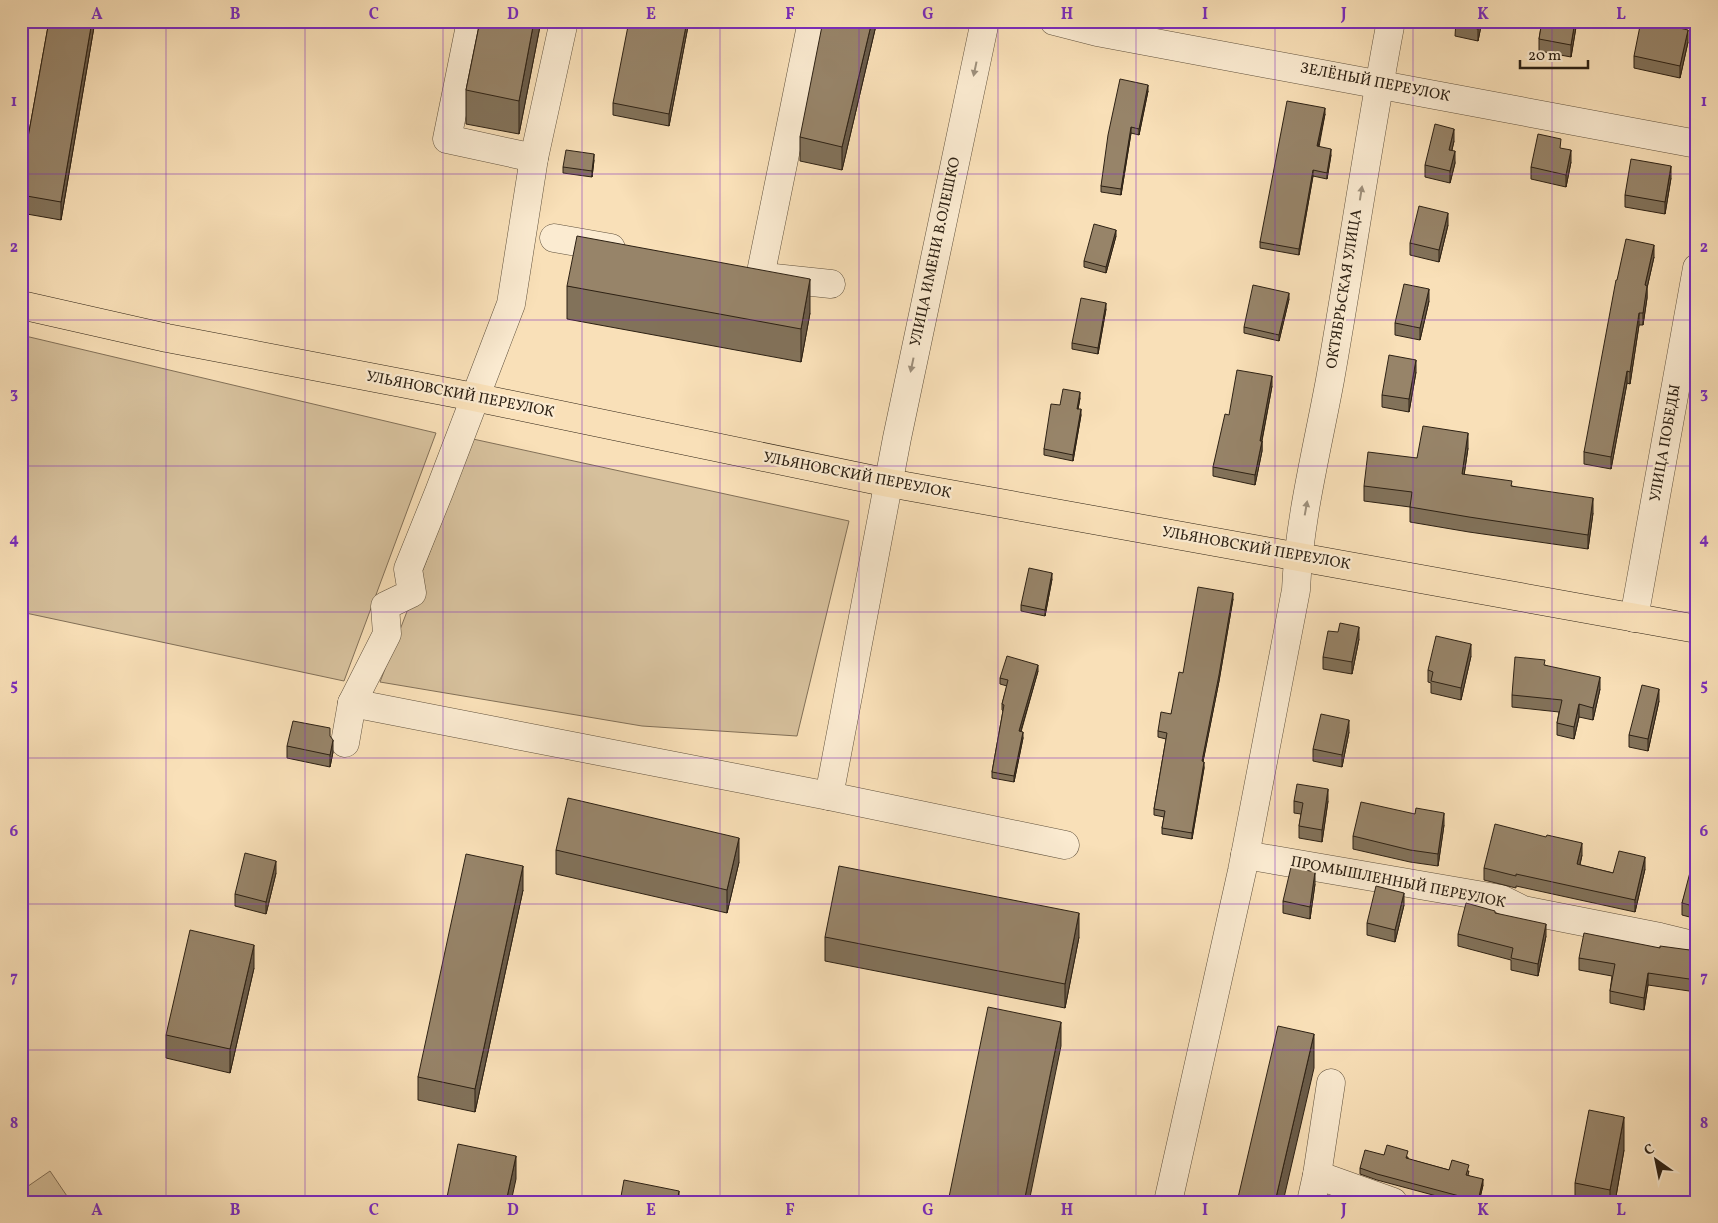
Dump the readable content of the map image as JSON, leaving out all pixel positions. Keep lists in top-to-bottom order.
{
  "streets": {
    "main road": ["УЛЬЯНОВСКИЙ ПЕРЕУЛОК"],
    "street": [
      "ЗЕЛЁНЫЙ ПЕРЕУЛОК",
      "УЛИЦА ИМЕНИ В.ОЛЕШКО",
      "ОКТЯБРЬСКАЯ УЛИЦА",
      "УЛИЦА ПОБЕДЫ",
      "ПРОМЫШЛЕННЫЙ ПЕРЕУЛОК"
    ]
  },
  "crossings": [
    ["ЗЕЛЁНЫЙ ПЕРЕУЛОК", "ОКТЯБРЬСКАЯ УЛИЦА"],
    ["УЛИЦА ИМЕНИ В.ОЛЕШКО", "УЛЬЯНОВСКИЙ ПЕРЕУЛОК"],
    ["ОКТЯБРЬСКАЯ УЛИЦА", "УЛЬЯНОВСКИЙ ПЕРЕУЛОК"],
    ["ОКТЯБРЬСКАЯ УЛИЦА", "ПРОМЫШЛЕННЫЙ ПЕРЕУЛОК"],
    ["УЛЬЯНОВСКИЙ ПЕРЕУЛОК", "УЛИЦА ПОБЕДЫ"]
  ],
  "one_way": ["ОКТЯБРЬСКАЯ УЛИЦА"],
  "scale_bar": "20 m",
  "north": "top left",
  "grid": {
    "columns": [
      "A",
      "B",
      "C",
      "D",
      "E",
      "F",
      "G",
      "H",
      "I",
      "J",
      "K",
      "L"
    ],
    "rows": [
      "1",
      "2",
      "3",
      "4",
      "5",
      "6",
      "7",
      "8"
    ]
  }
}
